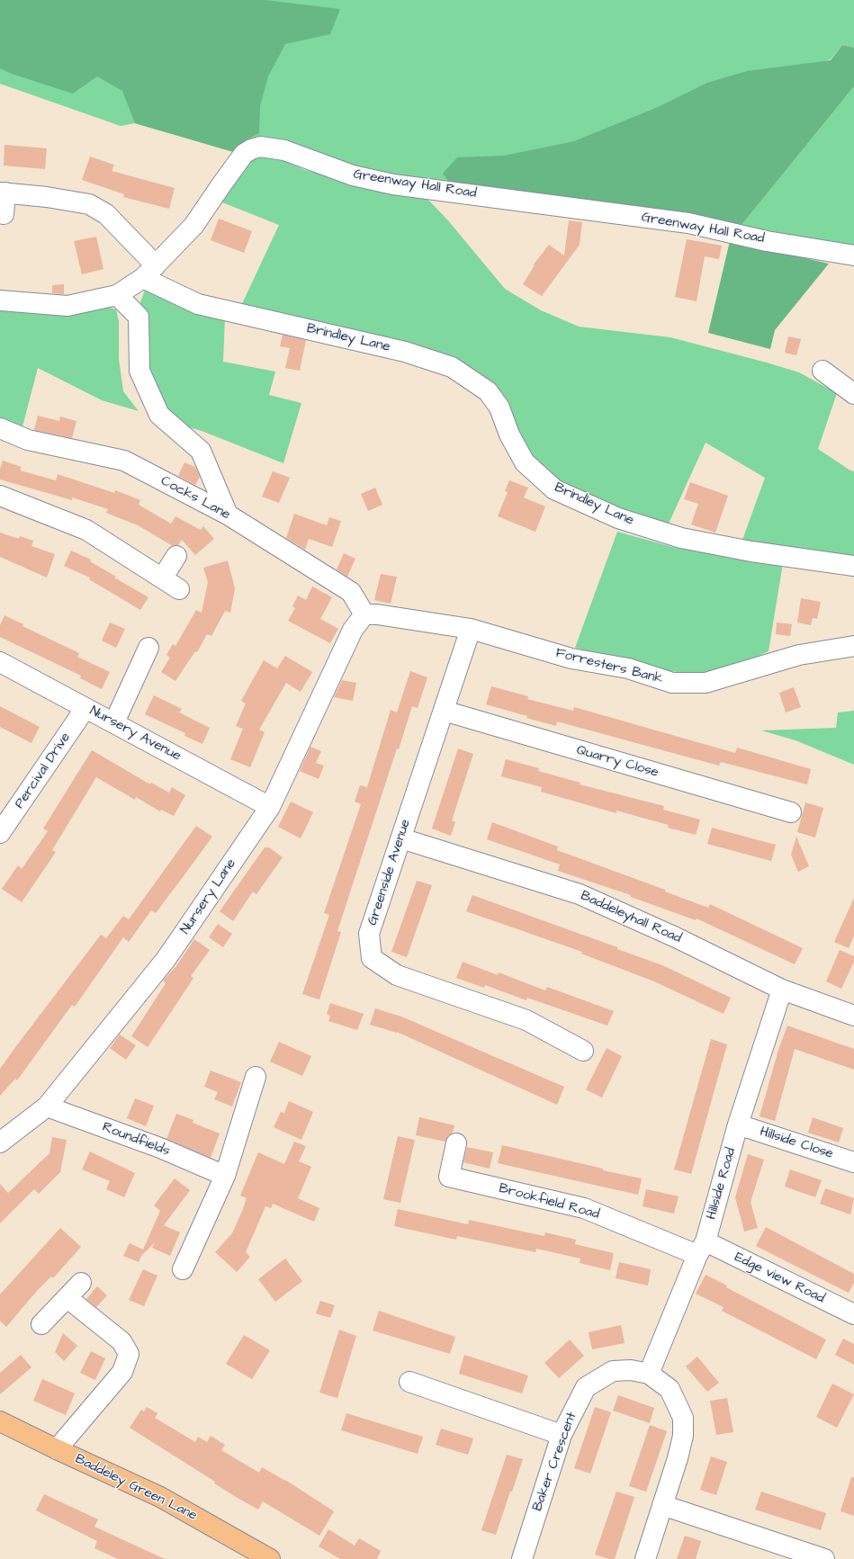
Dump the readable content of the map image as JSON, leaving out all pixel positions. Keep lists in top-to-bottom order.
{
  "streets": {
    "main road": ["Baddeley Green Lane"],
    "street": [
      "Greenway Hall Road",
      "Brindley Lane",
      "Cocks Lane",
      "Forresters Bank",
      "Nursery Avenue",
      "Quarry Close",
      "Percival Drive",
      "Greenside Avenue",
      "Nursery Lane",
      "Baddeleyhall Road",
      "Roundfields",
      "Hillside Close",
      "Hillside Road",
      "Brookfield Road",
      "Edge view Road",
      "Baker Crescent"
    ]
  },
  "crossings": [
    ["Greenway Hall Road", "Brindley Lane"],
    ["Cocks Lane", "Forresters Bank"],
    ["Cocks Lane", "Nursery Lane"],
    ["Forresters Bank", "Greenside Avenue"],
    ["Forresters Bank", "Nursery Lane"],
    ["Nursery Avenue", "Percival Drive"],
    ["Nursery Avenue", "Nursery Lane"],
    ["Quarry Close", "Greenside Avenue"],
    ["Greenside Avenue", "Baddeleyhall Road"],
    ["Nursery Lane", "Roundfields"],
    ["Baddeleyhall Road", "Hillside Road"],
    ["Hillside Close", "Hillside Road"],
    ["Hillside Road", "Brookfield Road"],
    ["Hillside Road", "Edge view Road"],
    ["Hillside Road", "Baker Crescent"],
    ["Brookfield Road", "Edge view Road"]
  ]
}
